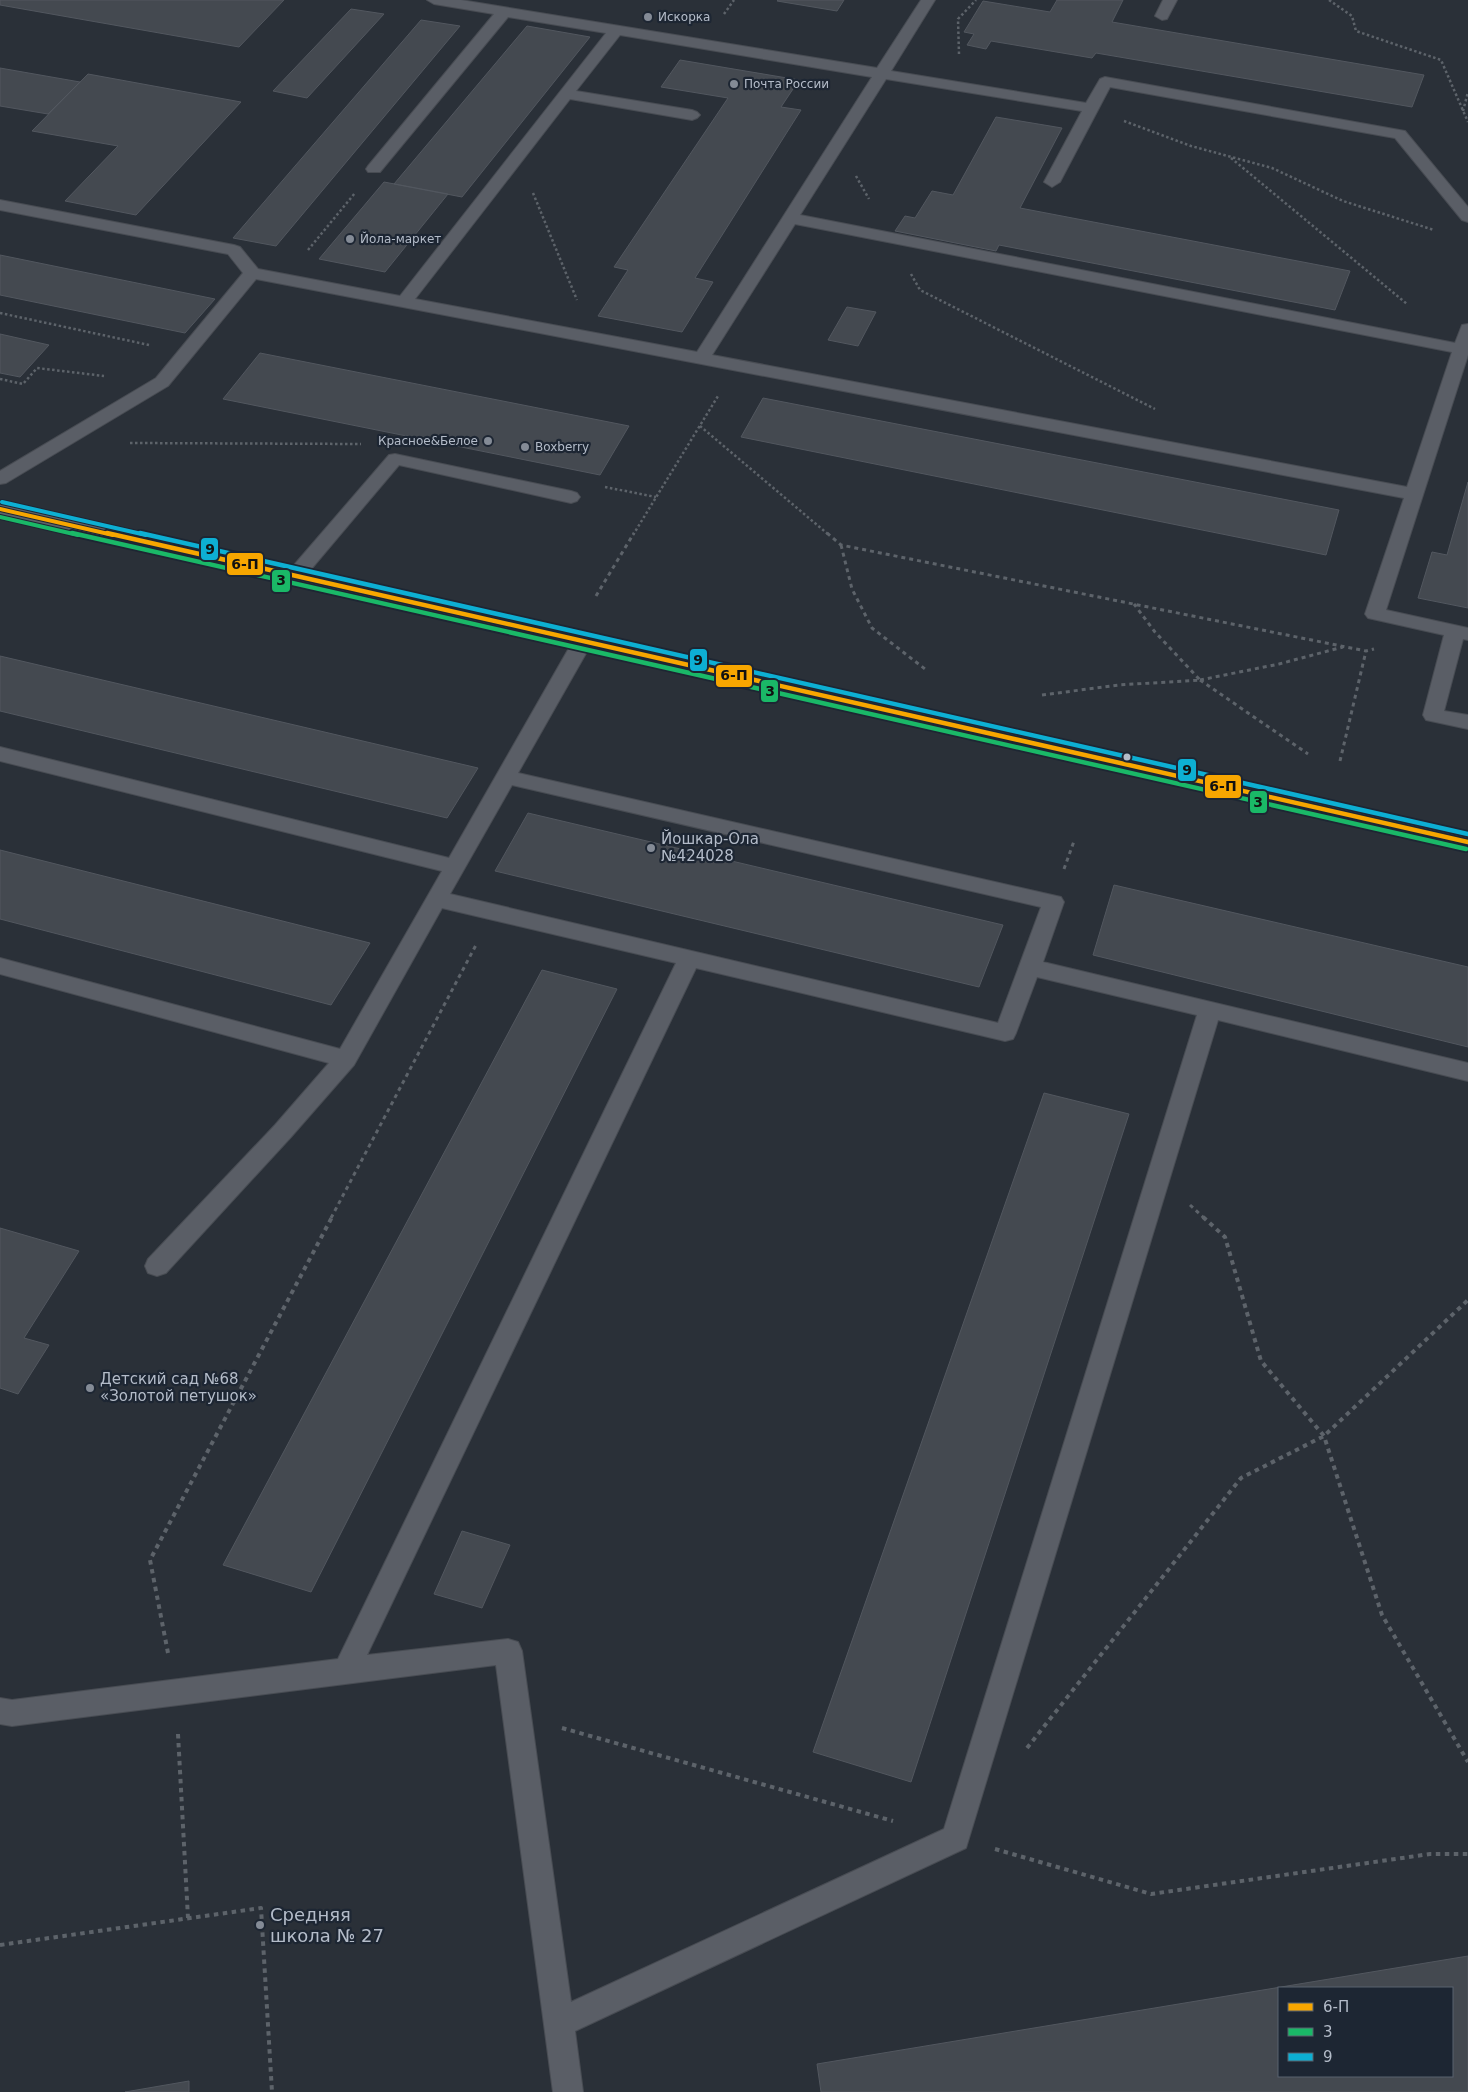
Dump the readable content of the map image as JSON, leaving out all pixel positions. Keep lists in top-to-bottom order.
{
  "places": [
    "Искорка",
    "Почта России",
    "Йола-маркет",
    "Красное&Белое",
    "Boxberry",
    "Йошкар-Ола №424028",
    "Детский сад №68 «Золотой петушок»",
    "Средняя школа № 27"
  ],
  "lines": ["transit line 9", "transit line 6-П", "transit line 3"],
  "legend": ["6-П", "3", "9"]
}
